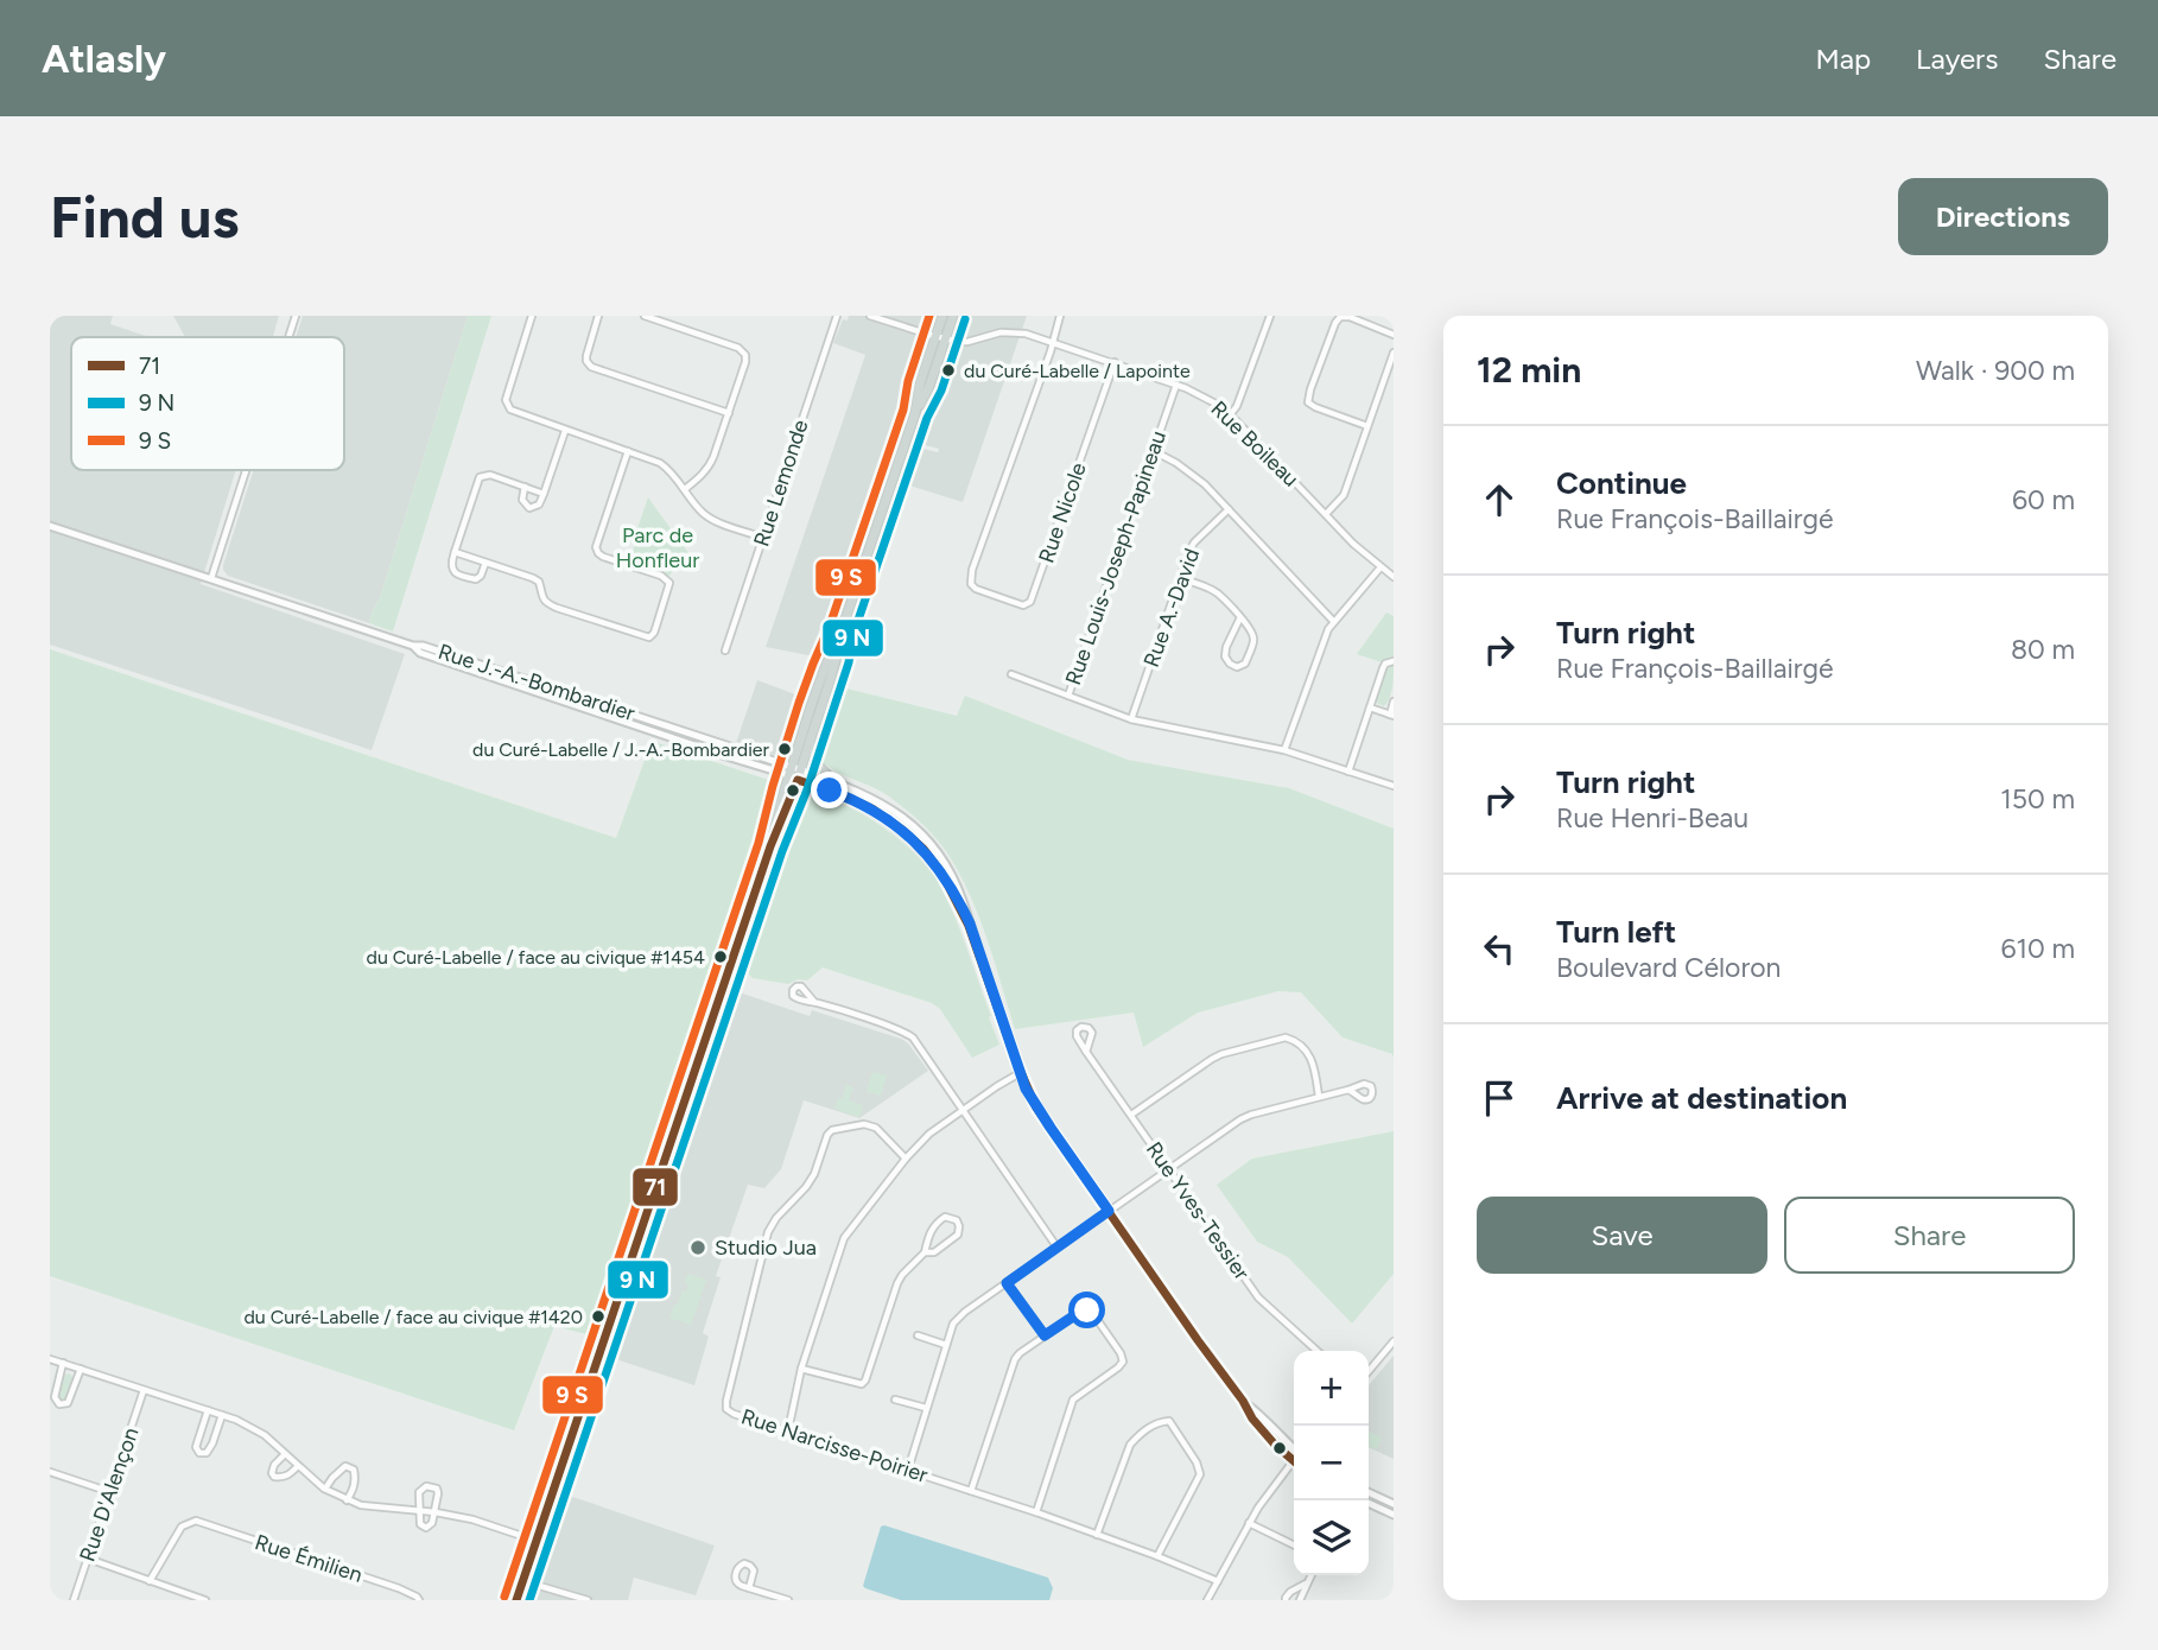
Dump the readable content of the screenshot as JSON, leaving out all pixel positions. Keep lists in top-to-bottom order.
{
  "streets": {
    "street": [
      "Rue Boileau",
      "Rue Lemonde",
      "Rue Nicole",
      "Rue Louis-Joseph-Papineau",
      "Rue A.-David",
      "Rue J.-A.-Bombardier",
      "Rue Yves-Tessier",
      "Rue Narcisse-Poirier",
      "Rue D'Alençon",
      "Rue Émilien"
    ]
  },
  "crossings": [
    ["Rue Boileau", "Rue Nicole"],
    ["Rue Boileau", "Rue Louis-Joseph-Papineau"],
    ["Rue Louis-Joseph-Papineau", "Rue A.-David"]
  ],
  "parks": ["Parc de Honfleur"],
  "places": [
    "du Curé-Labelle / Lapointe",
    "du Curé-Labelle / J.-A.-Bombardier",
    "du Curé-Labelle / face au civique #1454",
    "Studio Jua",
    "du Curé-Labelle / face au civique #1420"
  ],
  "lines": ["transit line 71"],
  "legend": ["71", "9 N", "9 S"],
  "page": {
    "header": "Atlasly",
    "nav": ["Map", "Layers", "Share"],
    "buttons": [
      "Directions",
      ["Save", "Share"]
    ],
    "title": "Find us",
    "heading": ["12 min", "Walk · 900 m"],
    "list": [
      ["Continue", "Rue François-Baillairgé", "60 m"],
      ["Turn right", "Rue François-Baillairgé", "80 m"],
      ["Turn right", "Rue Henri-Beau", "150 m"],
      ["Turn left", "Boulevard Céloron", "610 m"],
      "Arrive at destination"
    ],
    "map_buttons": ["+", "−"]
  }
}
